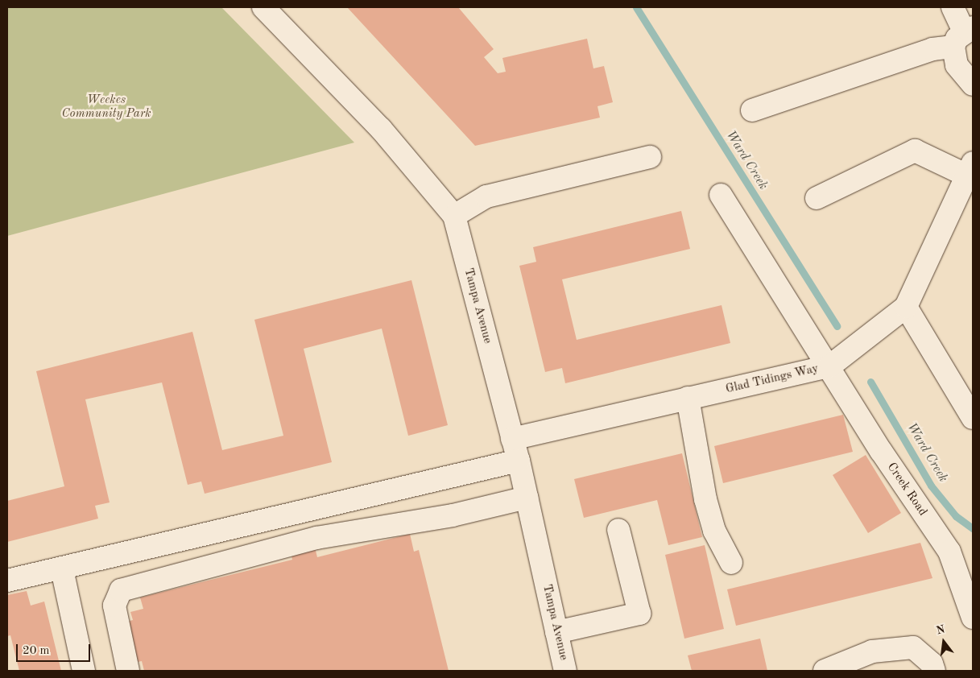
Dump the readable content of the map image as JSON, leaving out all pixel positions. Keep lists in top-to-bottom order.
{
  "streets": {
    "street": ["Tampa Avenue", "Glad Tidings Way", "Creek Road"]
  },
  "crossings": [
    ["Tampa Avenue", "Glad Tidings Way"],
    ["Glad Tidings Way", "Creek Road"]
  ],
  "water": ["Ward Creek"],
  "parks": ["Weekes Community Park"],
  "scale_bar": "20 m",
  "north": "top"
}
